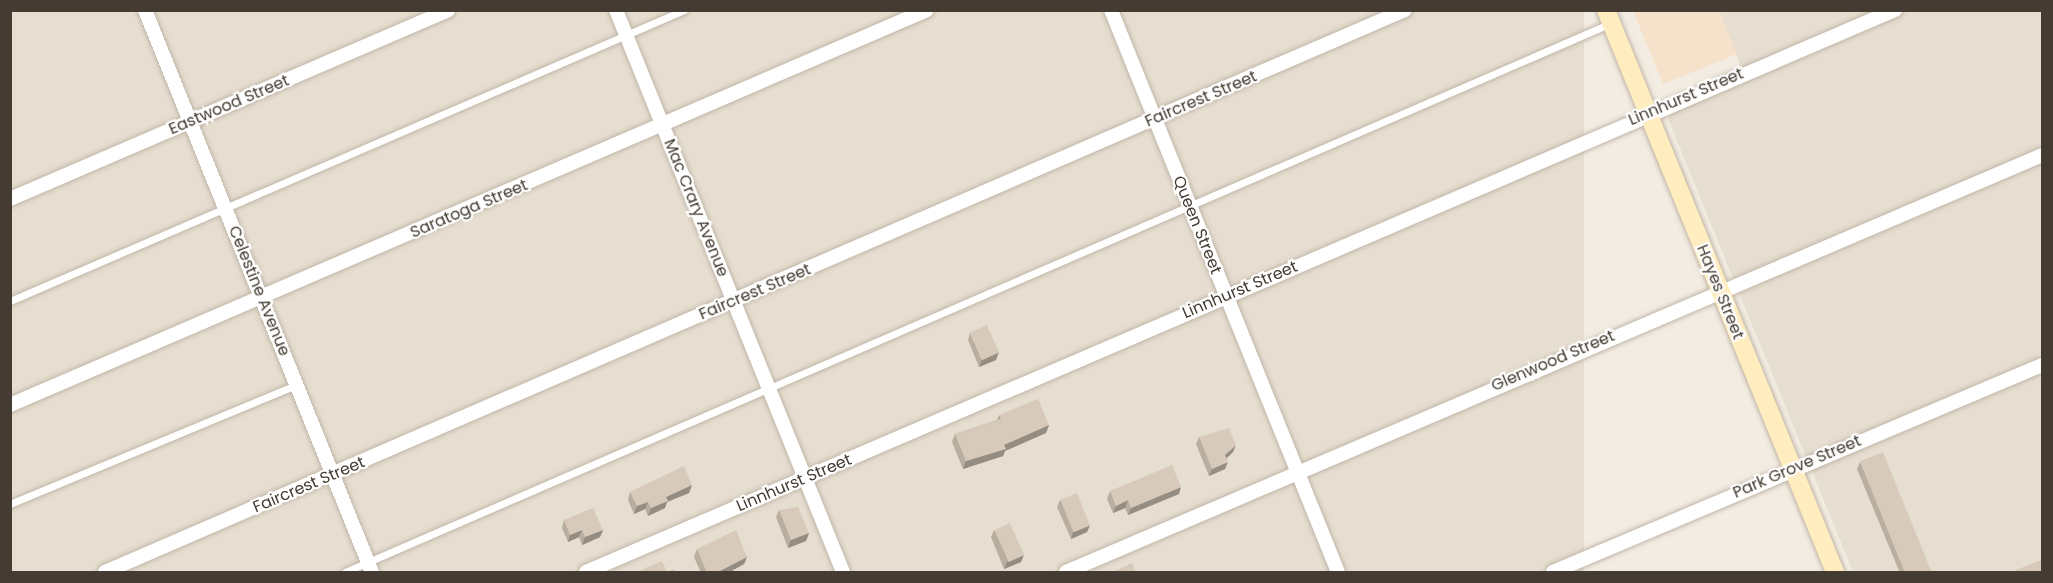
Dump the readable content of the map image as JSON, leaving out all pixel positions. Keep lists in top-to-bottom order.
{
  "streets": {
    "street": [
      "Linnhurst Street",
      "Faircrest Street",
      "Eastwood Street",
      "Mac Crary Avenue",
      "Saratoga Street",
      "Queen Street",
      "Celestine Avenue",
      "Hayes Street",
      "Glenwood Street",
      "Park Grove Street"
    ]
  },
  "crossings": [
    ["Linnhurst Street", "Mac Crary Avenue"],
    ["Linnhurst Street", "Queen Street"],
    ["Linnhurst Street", "Hayes Street"],
    ["Faircrest Street", "Mac Crary Avenue"],
    ["Faircrest Street", "Queen Street"],
    ["Faircrest Street", "Celestine Avenue"],
    ["Eastwood Street", "Celestine Avenue"],
    ["Mac Crary Avenue", "Saratoga Street"],
    ["Saratoga Street", "Celestine Avenue"],
    ["Queen Street", "Glenwood Street"],
    ["Hayes Street", "Glenwood Street"],
    ["Hayes Street", "Park Grove Street"]
  ]
}
